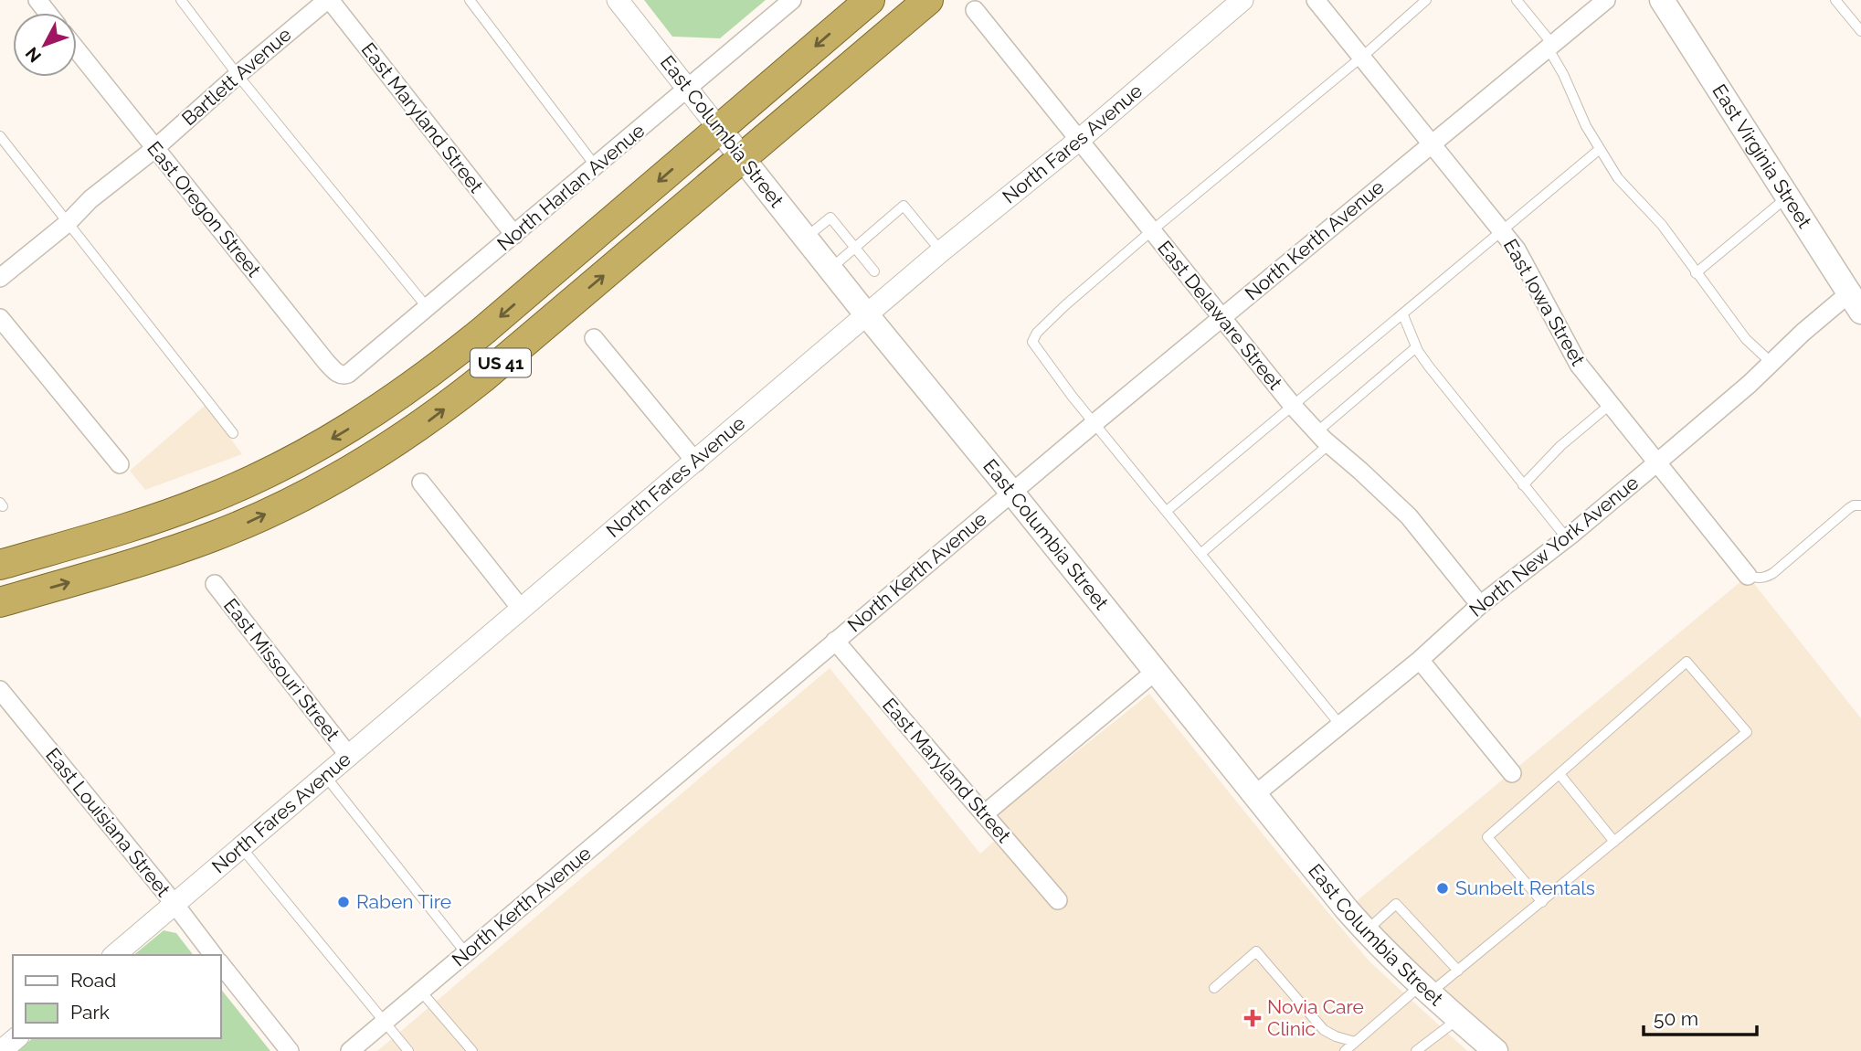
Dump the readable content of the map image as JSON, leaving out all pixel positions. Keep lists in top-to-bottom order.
{
  "streets": {
    "highway": ["US 41"],
    "main road": ["East Columbia Street", "East Virginia Street"],
    "street": [
      "Bartlett Avenue",
      "East Maryland Street",
      "North Fares Avenue",
      "North Harlan Avenue",
      "East Oregon Street",
      "North Kerth Avenue",
      "East Iowa Street",
      "East Delaware Street",
      "North New York Avenue",
      "East Missouri Street",
      "East Louisiana Street"
    ]
  },
  "crossings": [
    ["Bartlett Avenue", "East Maryland Street"],
    ["Bartlett Avenue", "East Oregon Street"],
    ["East Maryland Street", "North Harlan Avenue"],
    ["East Maryland Street", "North Kerth Avenue"],
    ["East Columbia Street", "North Fares Avenue"],
    ["East Columbia Street", "North Harlan Avenue"],
    ["East Columbia Street", "North Kerth Avenue"],
    ["East Columbia Street", "US 41"],
    ["East Columbia Street", "North New York Avenue"],
    ["North Fares Avenue", "East Delaware Street"],
    ["North Fares Avenue", "East Missouri Street"],
    ["North Fares Avenue", "East Louisiana Street"],
    ["East Virginia Street", "North New York Avenue"],
    ["North Harlan Avenue", "East Oregon Street"],
    ["North Kerth Avenue", "East Iowa Street"],
    ["North Kerth Avenue", "East Delaware Street"],
    ["East Iowa Street", "North New York Avenue"],
    ["East Delaware Street", "North New York Avenue"]
  ],
  "places": {
    "other": ["Sunbelt Rentals", "Raben Tire"],
    "health": ["Novia Care Clinic"]
  },
  "legend": ["Road", "Park"],
  "scale_bar": "50 m",
  "north": "bottom left"
}
